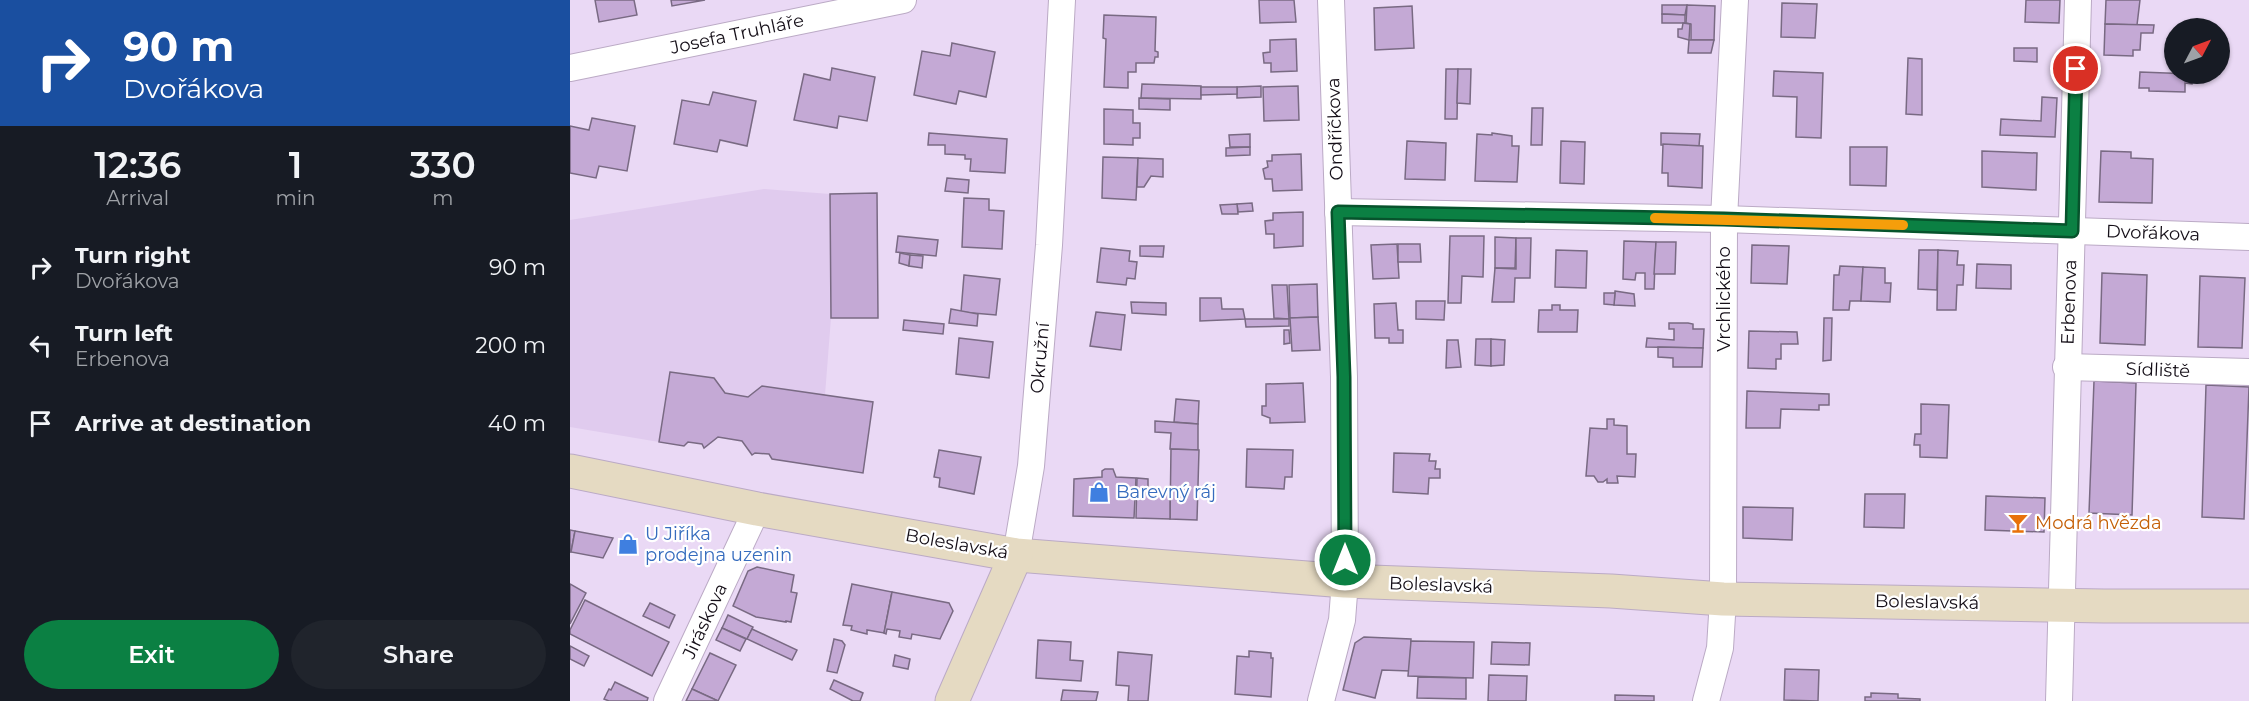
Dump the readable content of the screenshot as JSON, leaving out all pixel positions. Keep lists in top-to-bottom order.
{
  "streets": {
    "main road": ["Okružní", "Boleslavská"],
    "street": [
      "Josefa Truhláře",
      "Ondříčkova",
      "Dvořákova",
      "Vrchlického",
      "Erbenova",
      "Sídliště",
      "Jiráskova"
    ]
  },
  "crossings": [
    ["Ondříčkova", "Dvořákova"],
    ["Ondříčkova", "Boleslavská"],
    ["Dvořákova", "Vrchlického"],
    ["Dvořákova", "Erbenova"],
    ["Vrchlického", "Boleslavská"],
    ["Erbenova", "Sídliště"],
    ["Erbenova", "Boleslavská"],
    ["Okružní", "Boleslavská"],
    ["Boleslavská", "Jiráskova"]
  ],
  "places": {
    "shop": ["Barevný ráj", "U Jiříka prodejna uzenin"],
    "bar": ["Modrá hvězda"]
  },
  "north": "top right",
  "page": {
    "turn": ["90 m", "Dvořákova"],
    "eta": [
      "12:36",
      "Arrival",
      "1",
      "min",
      "330",
      "m"
    ],
    "list": [
      {
        "name": "Turn right",
        "note": "Dvořákova",
        "value": "90 m"
      },
      {
        "name": "Turn left",
        "note": "Erbenova",
        "value": "200 m"
      },
      {
        "name": "Arrive at destination",
        "value": "40 m"
      }
    ],
    "buttons": ["Exit", "Share"]
  }
}
